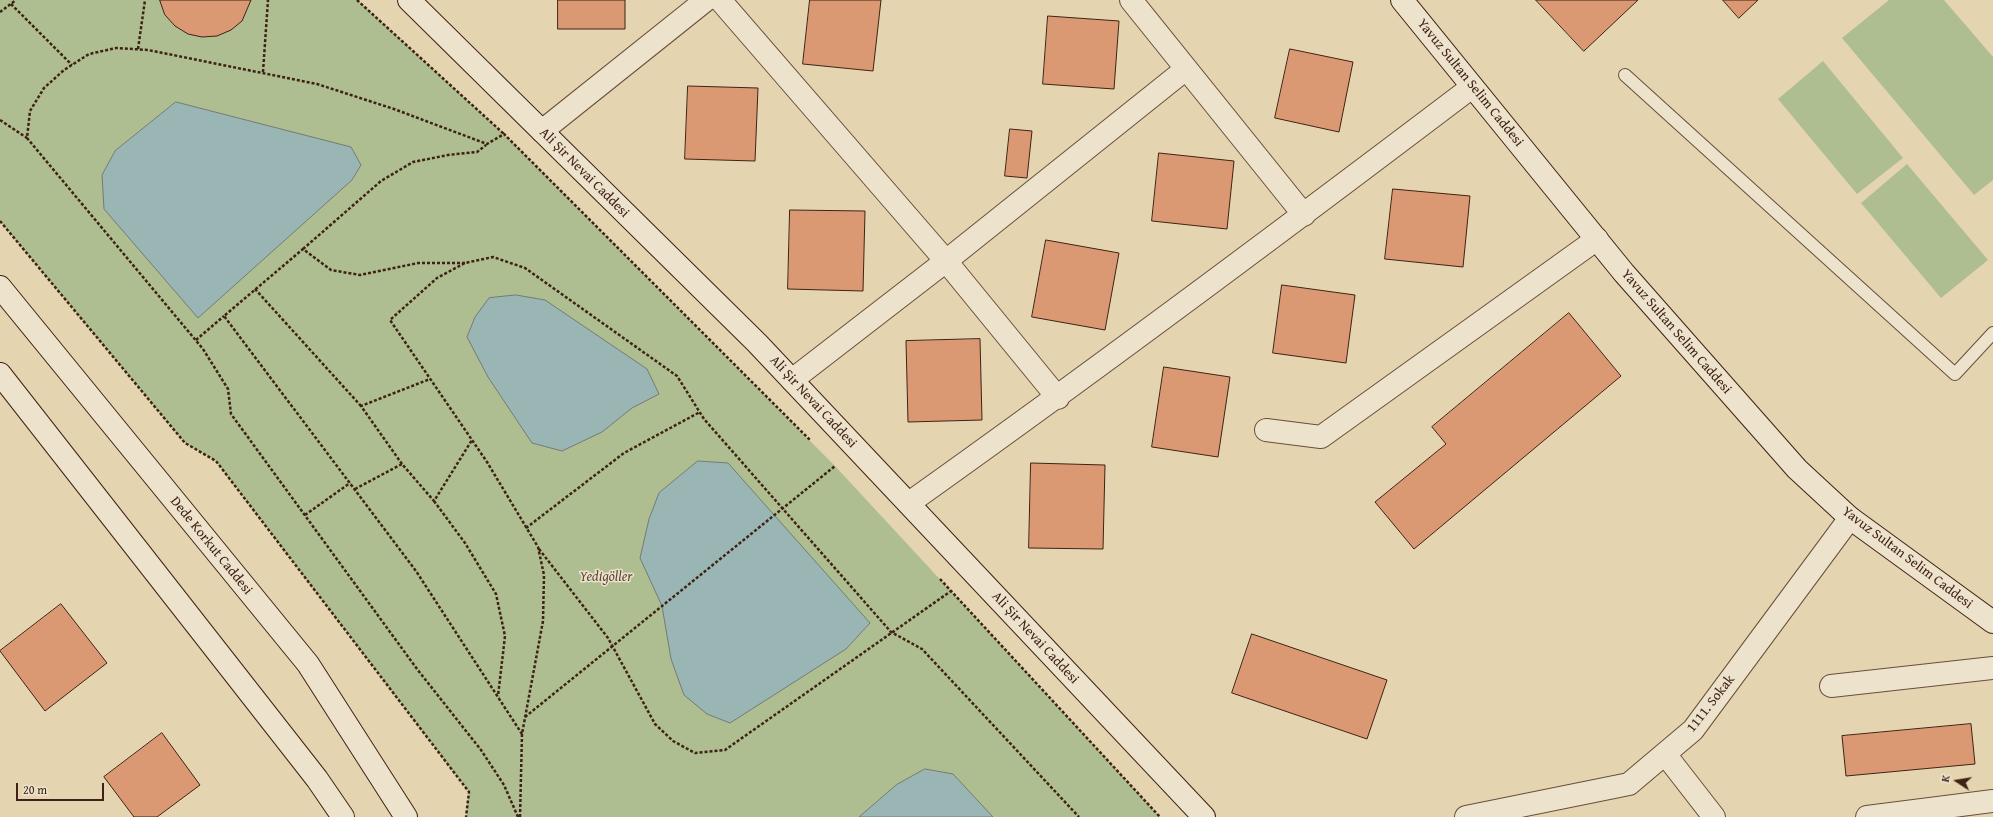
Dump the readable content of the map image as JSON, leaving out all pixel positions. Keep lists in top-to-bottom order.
{
  "streets": {
    "street": [
      "Yavuz Sultan Selim Caddesi",
      "Ali Şir Nevai Caddesi",
      "Dede Korkut Caddesi",
      "1111. Sokak"
    ]
  },
  "crossings": [
    ["Yavuz Sultan Selim Caddesi", "1111. Sokak"]
  ],
  "parks": ["Yedigöller"],
  "scale_bar": "20 m",
  "north": "left"
}
